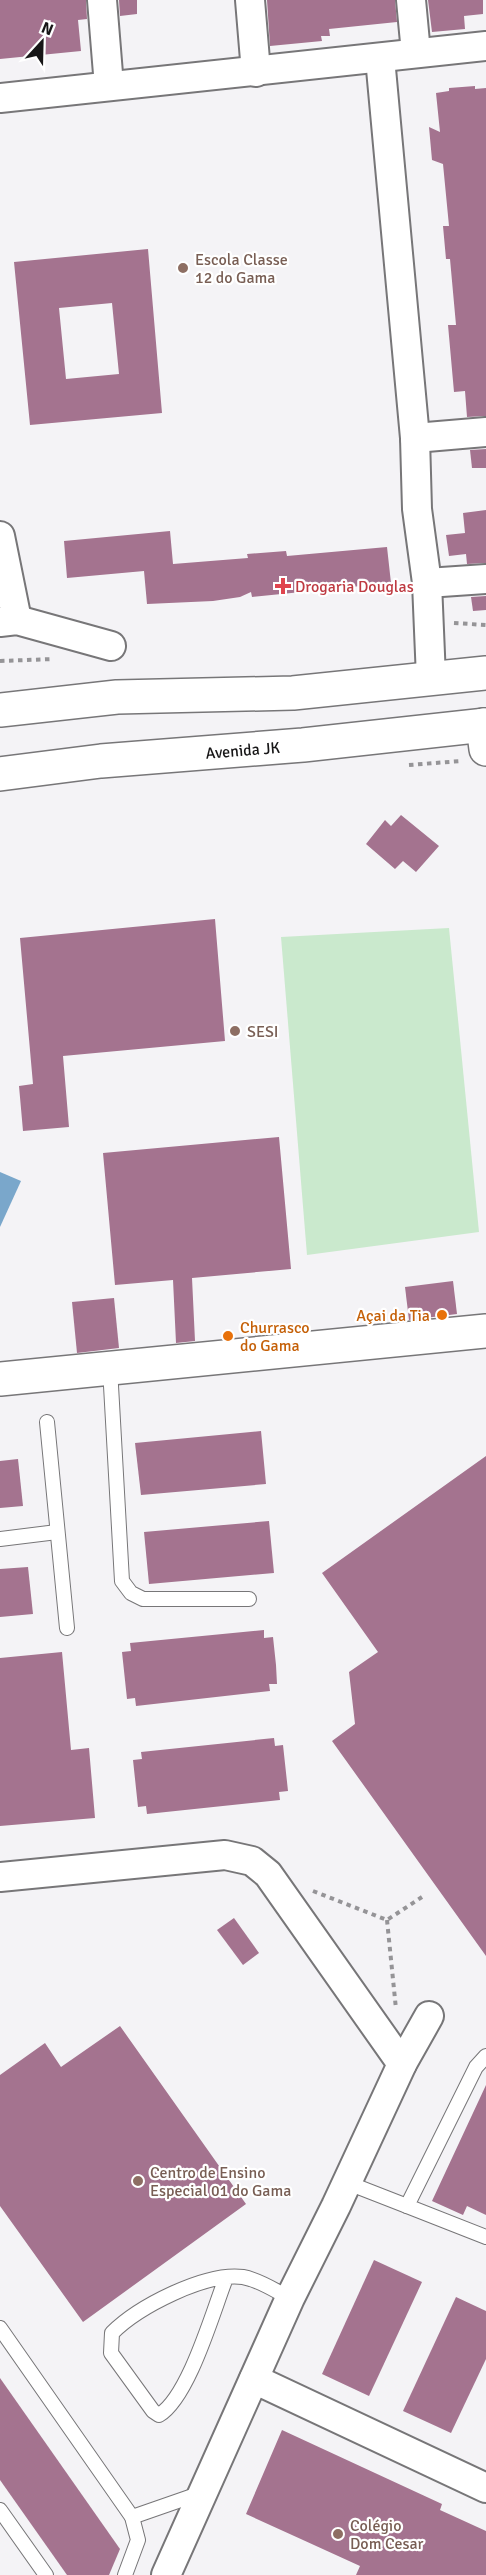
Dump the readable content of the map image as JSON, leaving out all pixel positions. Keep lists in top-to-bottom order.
{
  "streets": {
    "main road": ["Avenida JK"]
  },
  "places": {
    "other": [
      "Escola Classe 12 do Gama",
      "SESI",
      "Açai da Tia",
      "Churrasco do Gama",
      "Centro de Ensino Especial 01 do Gama",
      "Colégio Dom Cesar"
    ],
    "health": ["Drogaria Douglas"]
  },
  "north": "top"
}
